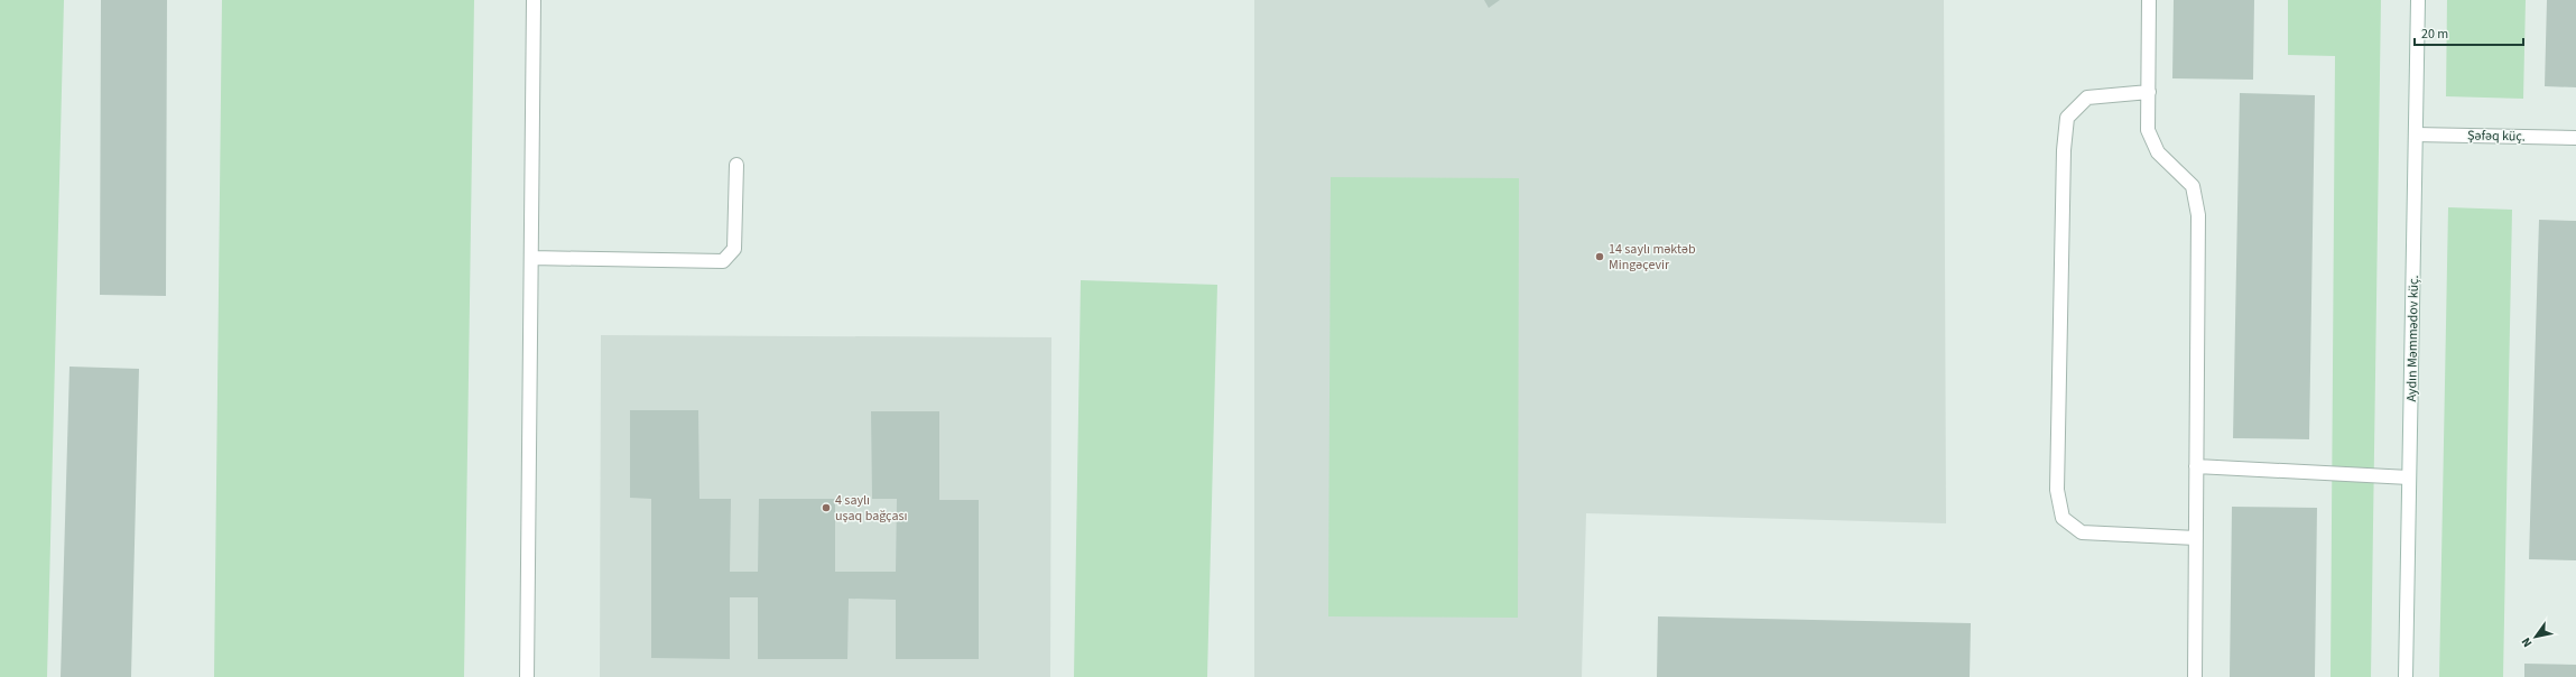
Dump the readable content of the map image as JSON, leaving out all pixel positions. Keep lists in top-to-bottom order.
{
  "streets": {
    "street": ["Şəfəq küç.", "Aydın Məmmədov küç."]
  },
  "crossings": [
    ["Şəfəq küç.", "Aydın Məmmədov küç."]
  ],
  "places": ["14 saylı məktəb Mingəçevir", "4 saylı uşaq bağçası"],
  "scale_bar": "20 m",
  "north": "bottom left"
}
